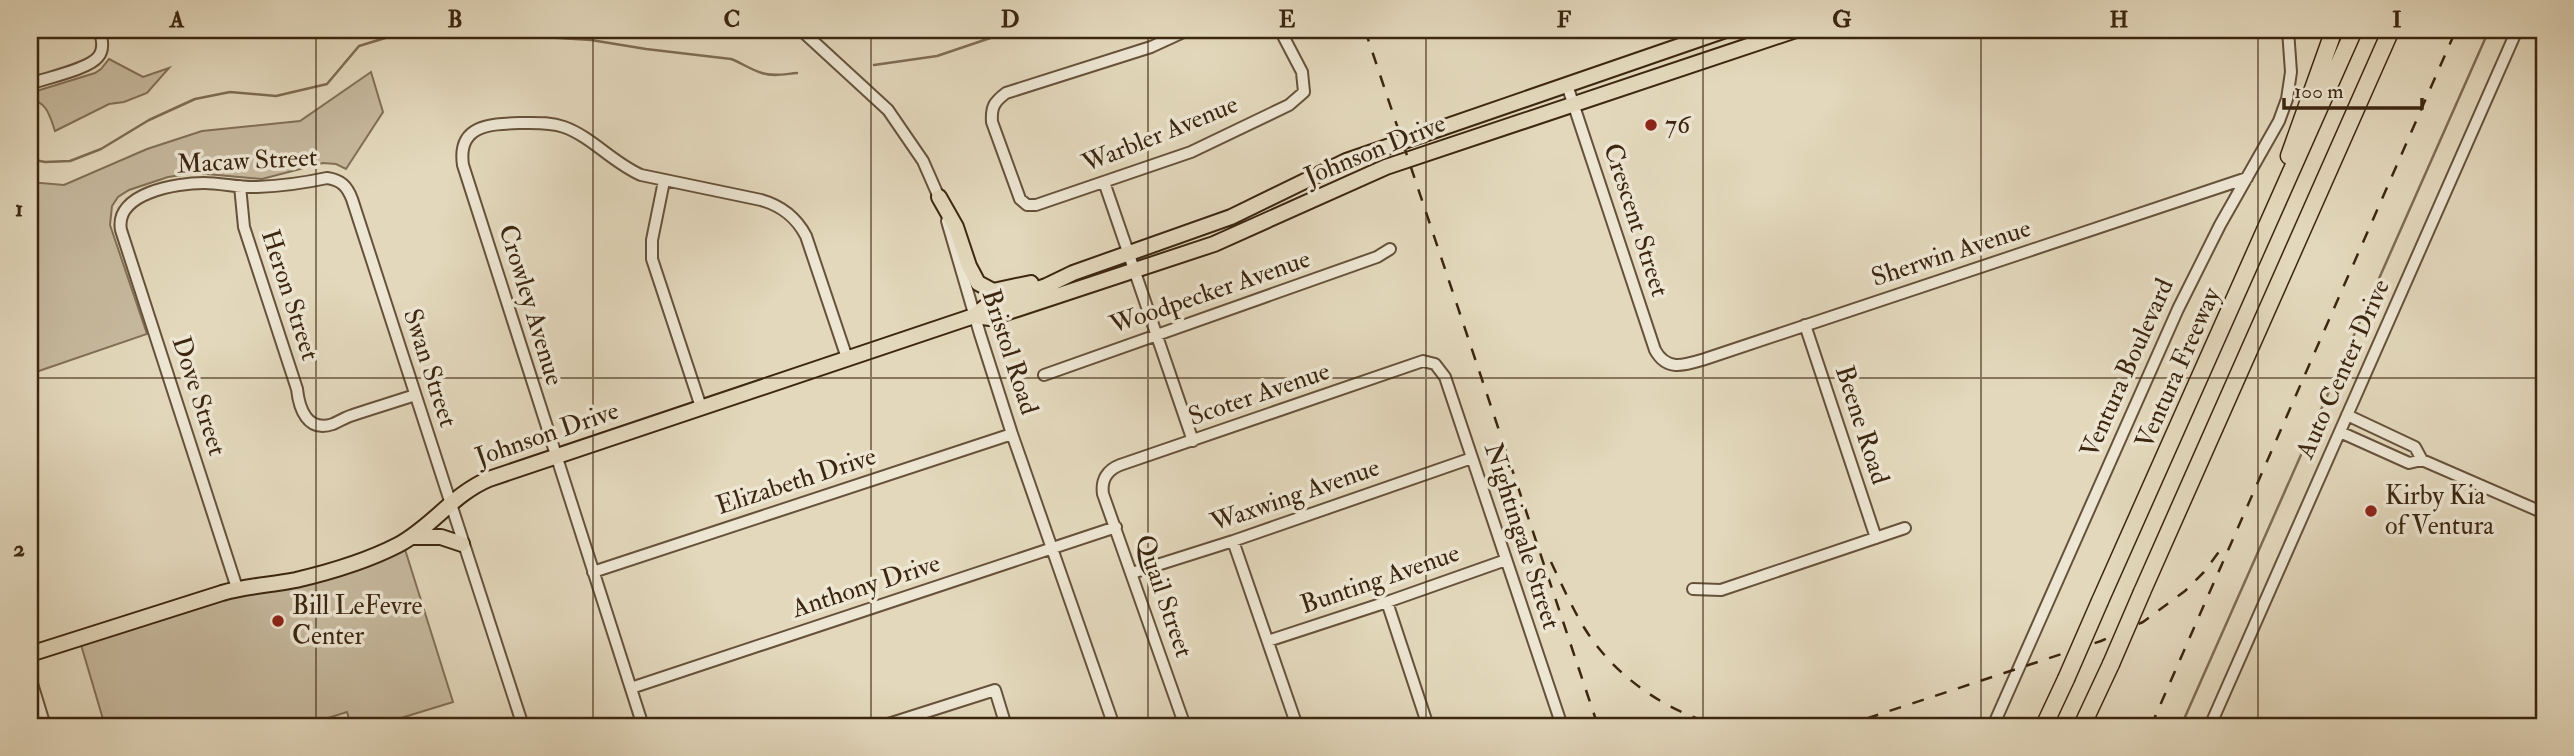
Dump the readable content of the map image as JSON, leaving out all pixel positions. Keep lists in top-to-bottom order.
{
  "streets": {
    "highway": ["Ventura Freeway"],
    "main road": ["Johnson Drive"],
    "street": [
      "Warbler Avenue",
      "Macaw Street",
      "Crescent Street",
      "Sherwin Avenue",
      "Woodpecker Avenue",
      "Heron Street",
      "Crowley Avenue",
      "Bristol Road",
      "Swan Street",
      "Ventura Boulevard",
      "Auto Center Drive",
      "Scoter Avenue",
      "Dove Street",
      "Beene Road",
      "Elizabeth Drive",
      "Waxwing Avenue",
      "Nightingale Street",
      "Bunting Avenue",
      "Anthony Drive",
      "Quail Street"
    ]
  },
  "crossings": [
    ["Johnson Drive", "Crescent Street"],
    ["Johnson Drive", "Crowley Avenue"],
    ["Johnson Drive", "Bristol Road"],
    ["Johnson Drive", "Swan Street"],
    ["Johnson Drive", "Dove Street"],
    ["Macaw Street", "Heron Street"],
    ["Macaw Street", "Swan Street"],
    ["Macaw Street", "Dove Street"],
    ["Crescent Street", "Sherwin Avenue"],
    ["Sherwin Avenue", "Ventura Boulevard"],
    ["Sherwin Avenue", "Beene Road"],
    ["Heron Street", "Swan Street"],
    ["Crowley Avenue", "Elizabeth Drive"],
    ["Crowley Avenue", "Anthony Drive"],
    ["Bristol Road", "Elizabeth Drive"],
    ["Bristol Road", "Anthony Drive"],
    ["Scoter Avenue", "Nightingale Street"],
    ["Scoter Avenue", "Quail Street"],
    ["Waxwing Avenue", "Nightingale Street"],
    ["Waxwing Avenue", "Quail Street"],
    ["Nightingale Street", "Bunting Avenue"],
    ["Anthony Drive", "Quail Street"]
  ],
  "places": ["76", "Kirby Kia of Ventura", "Bill LeFevre Center"],
  "scale_bar": "100 m",
  "grid": {
    "columns": [
      "A",
      "B",
      "C",
      "D",
      "E",
      "F",
      "G",
      "H",
      "I"
    ],
    "rows": ["1", "2"]
  }
}
